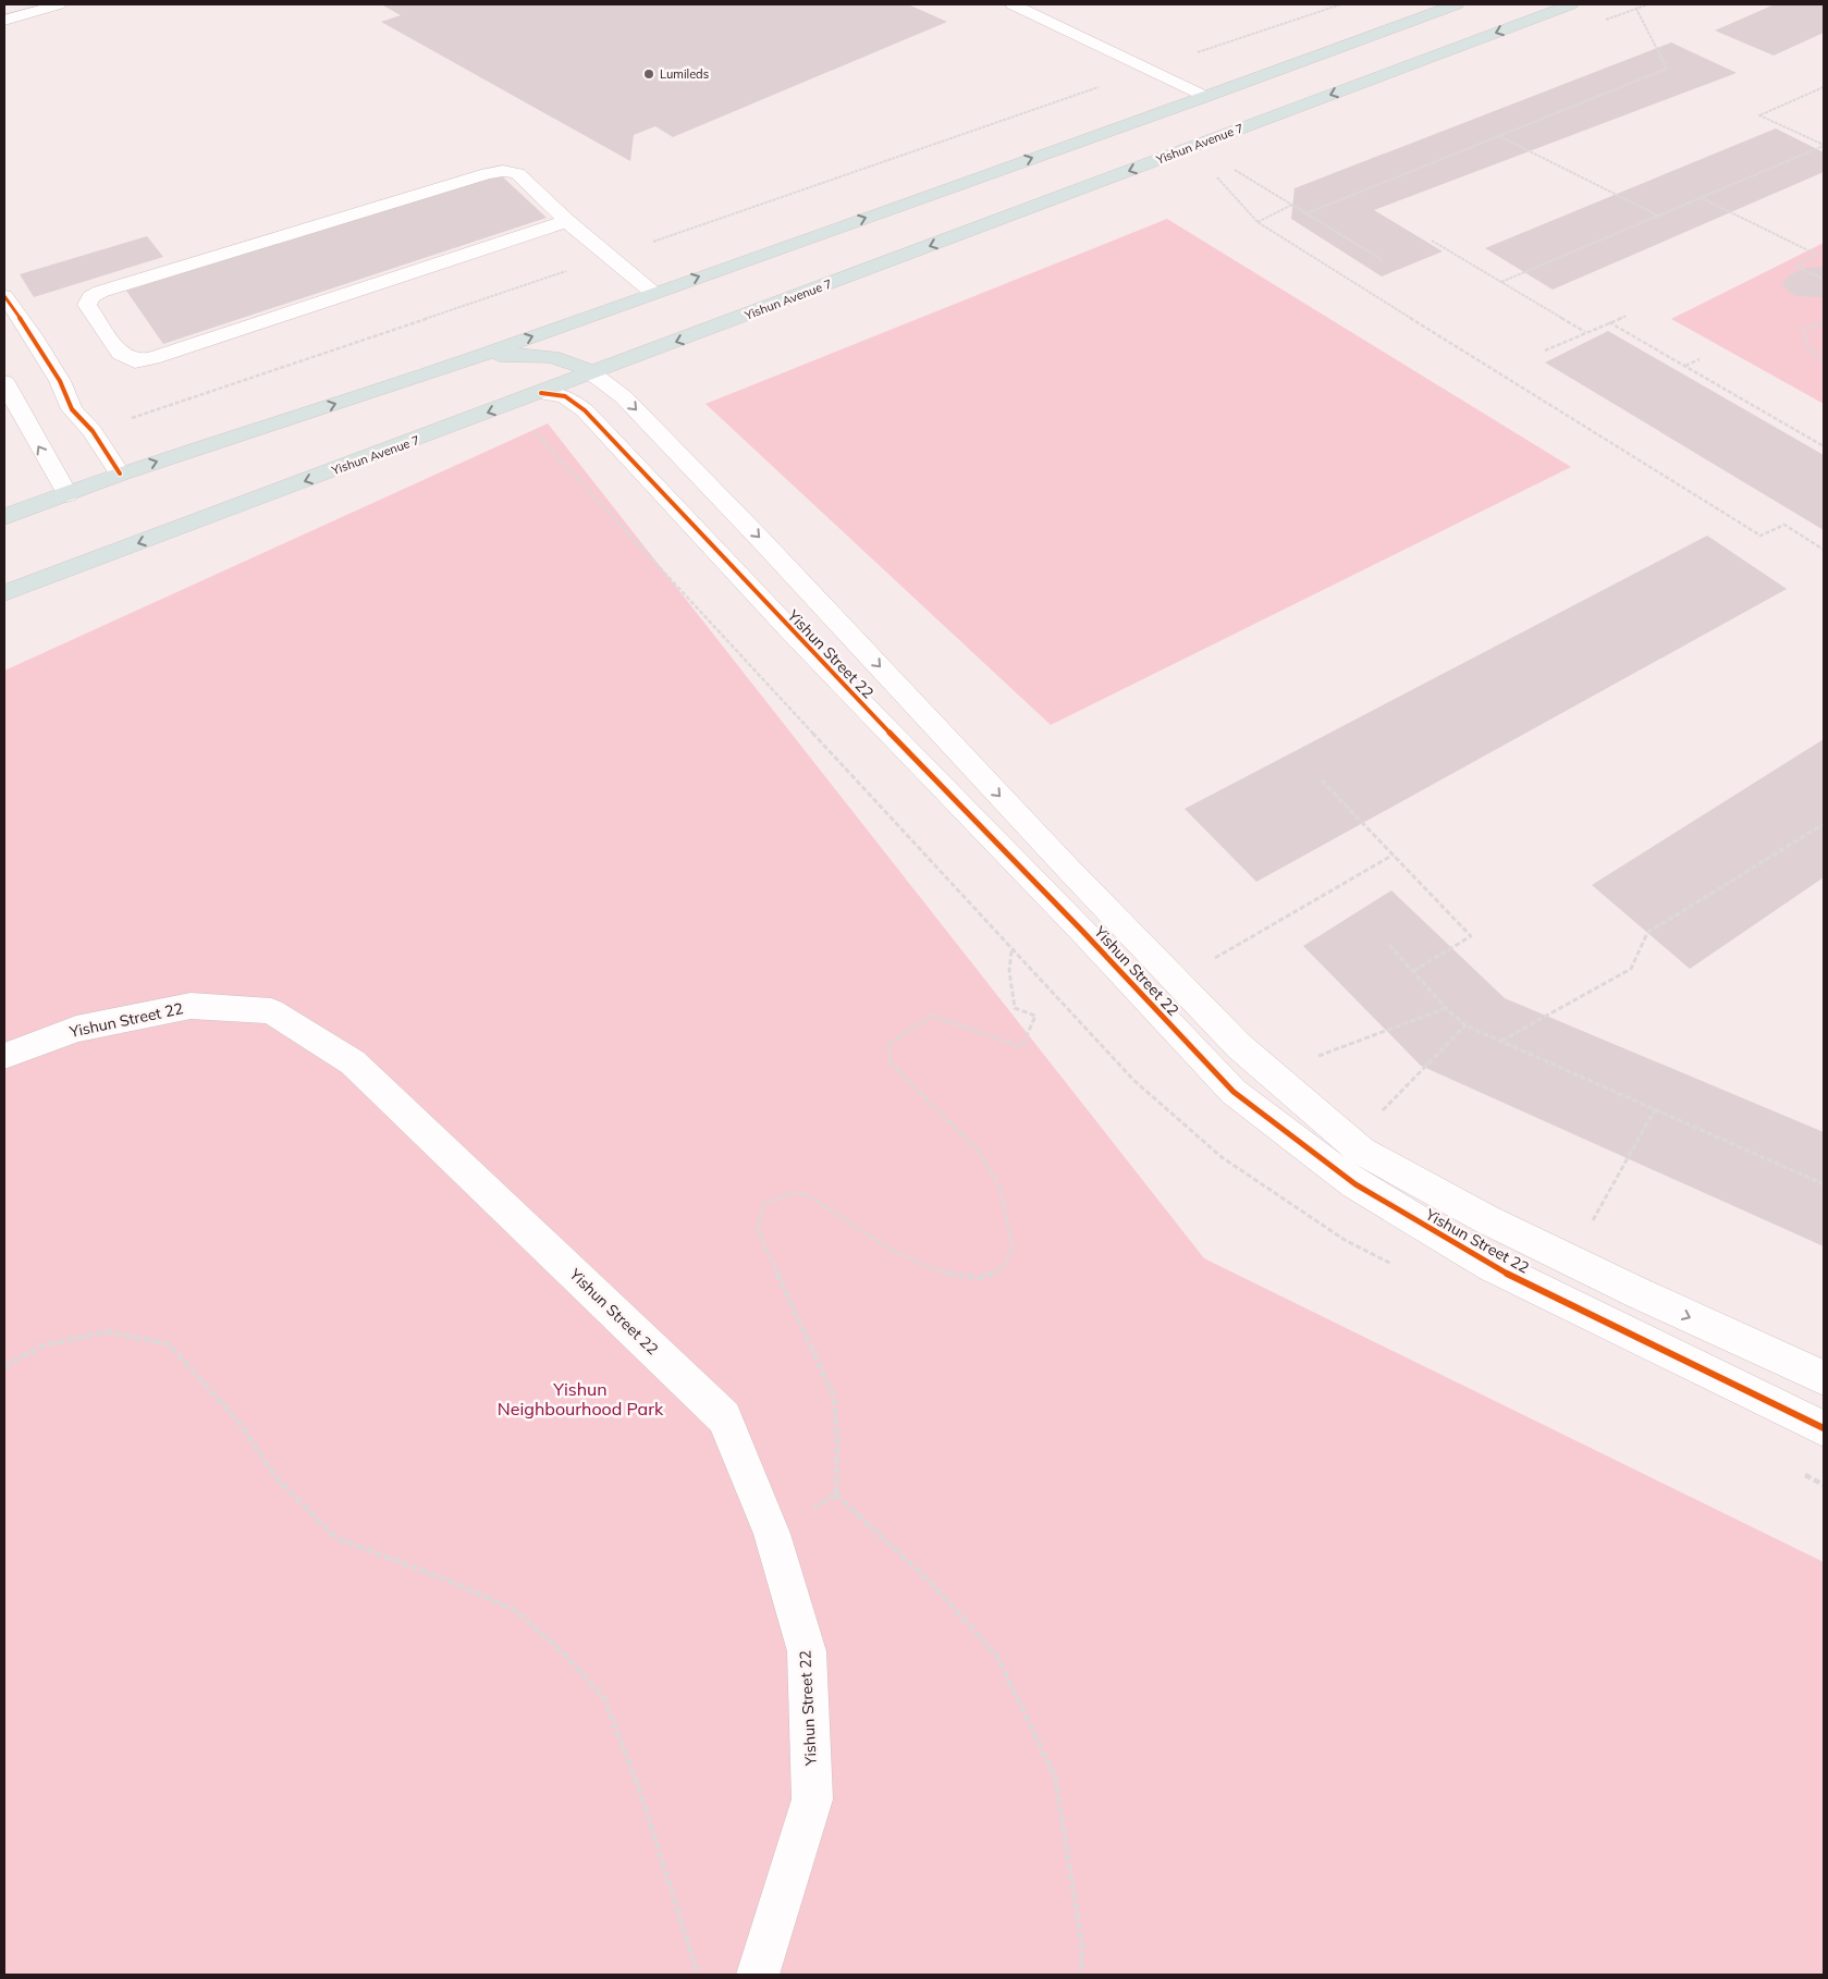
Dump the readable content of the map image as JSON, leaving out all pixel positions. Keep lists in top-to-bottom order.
{
  "streets": {
    "main road": ["Yishun Avenue 7"],
    "street": ["Yishun Street 22"]
  },
  "crossings": [
    ["Yishun Avenue 7", "Yishun Street 22"]
  ],
  "parks": ["Yishun Neighbourhood Park"],
  "places": ["Lumileds"]
}
